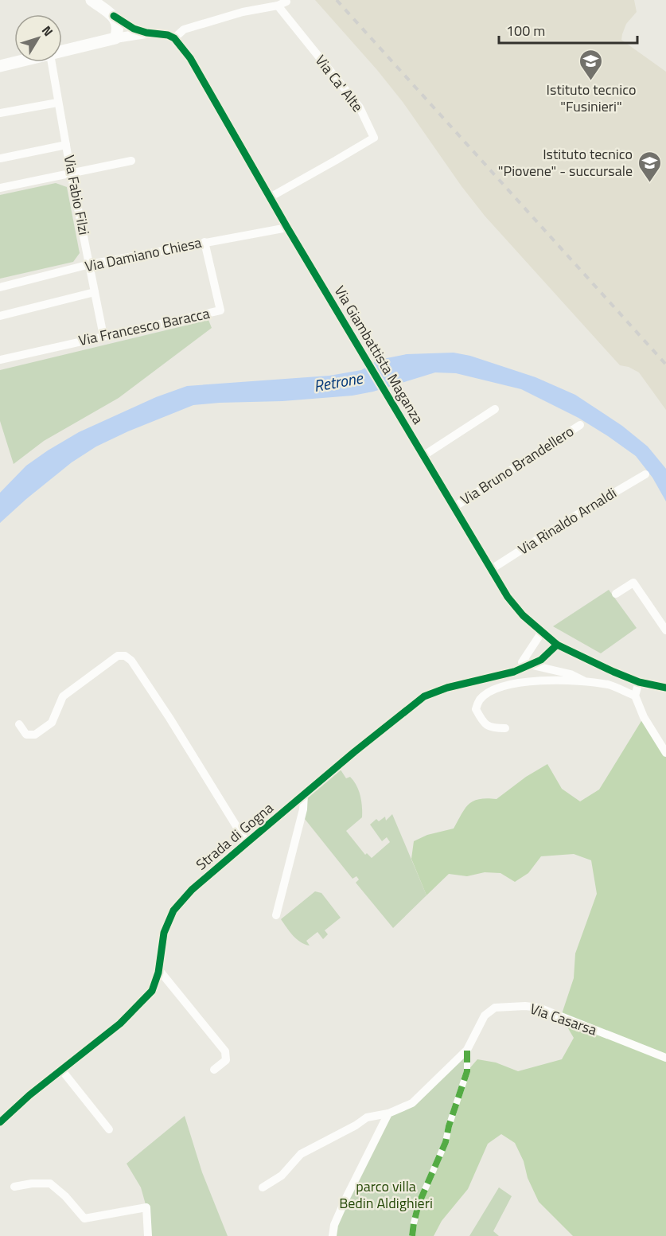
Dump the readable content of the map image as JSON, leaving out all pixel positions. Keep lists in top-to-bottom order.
{
  "streets": {
    "street": [
      "Via Ca' Alte",
      "Via Fabio Filzi",
      "Via Damiano Chiesa",
      "Via Francesco Baracca",
      "Via Giambattista Maganza",
      "Via Bruno Brandellero",
      "Via Rinaldo Arnaldi",
      "Strada di Gogna",
      "Via Casarsa"
    ]
  },
  "crossings": [
    ["Via Ca' Alte", "Via Giambattista Maganza"],
    ["Via Fabio Filzi", "Via Damiano Chiesa"],
    ["Via Fabio Filzi", "Via Francesco Baracca"],
    ["Via Damiano Chiesa", "Via Francesco Baracca"],
    ["Via Damiano Chiesa", "Via Giambattista Maganza"],
    ["Via Giambattista Maganza", "Via Bruno Brandellero"],
    ["Via Giambattista Maganza", "Via Rinaldo Arnaldi"],
    ["Via Giambattista Maganza", "Strada di Gogna"]
  ],
  "water": ["Retrone"],
  "parks": ["parco villa Bedin Aldighieri"],
  "places": {
    "school or university": ["Istituto tecnico \"Fusinieri\"", "Istituto tecnico \"Piovene\" - succursale"]
  },
  "scale_bar": "100 m",
  "north": "top right"
}
